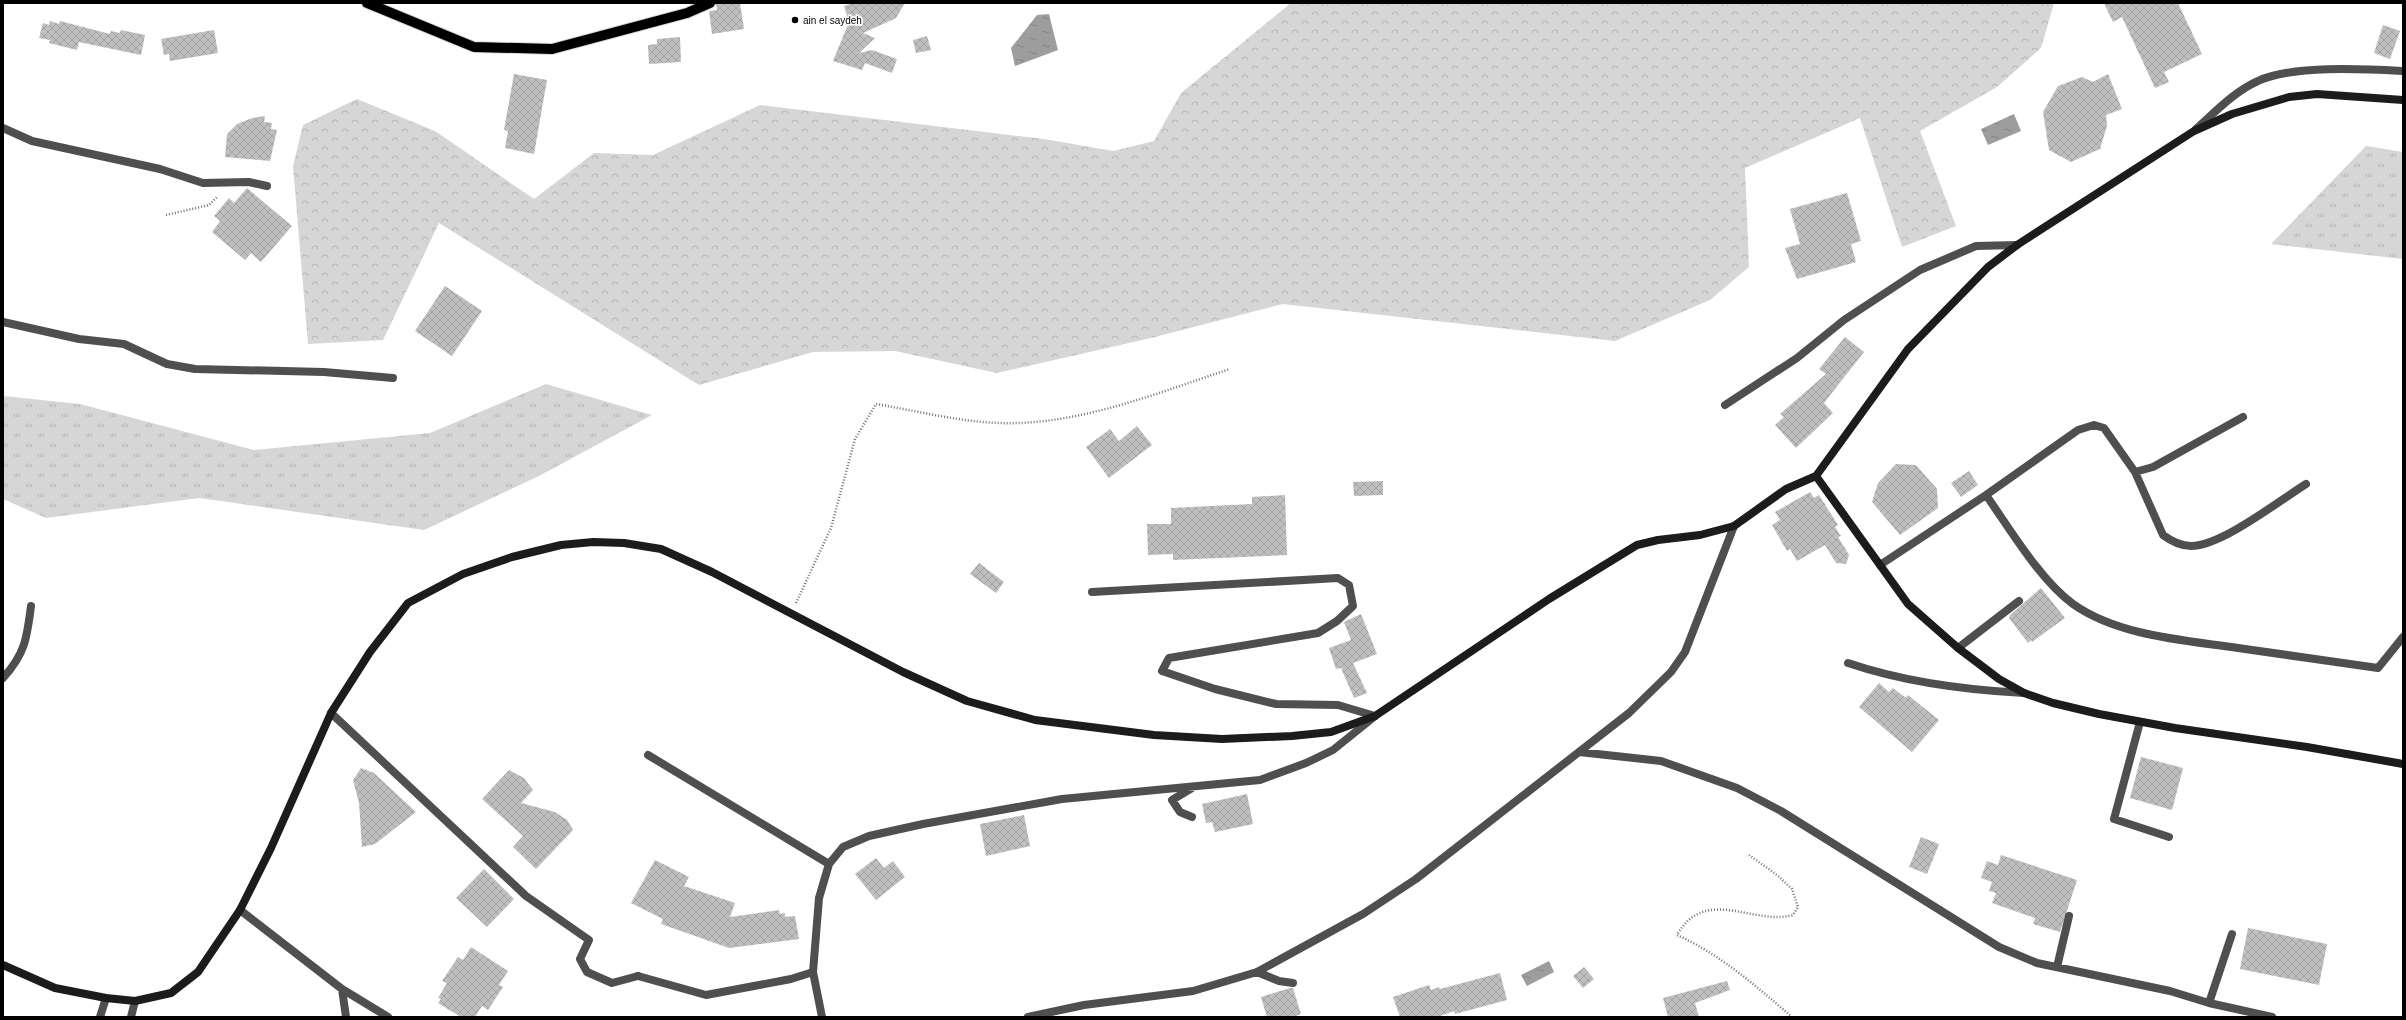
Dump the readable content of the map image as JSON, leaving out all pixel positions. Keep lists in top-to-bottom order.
{
  "places": ["ain el saydeh"]
}
